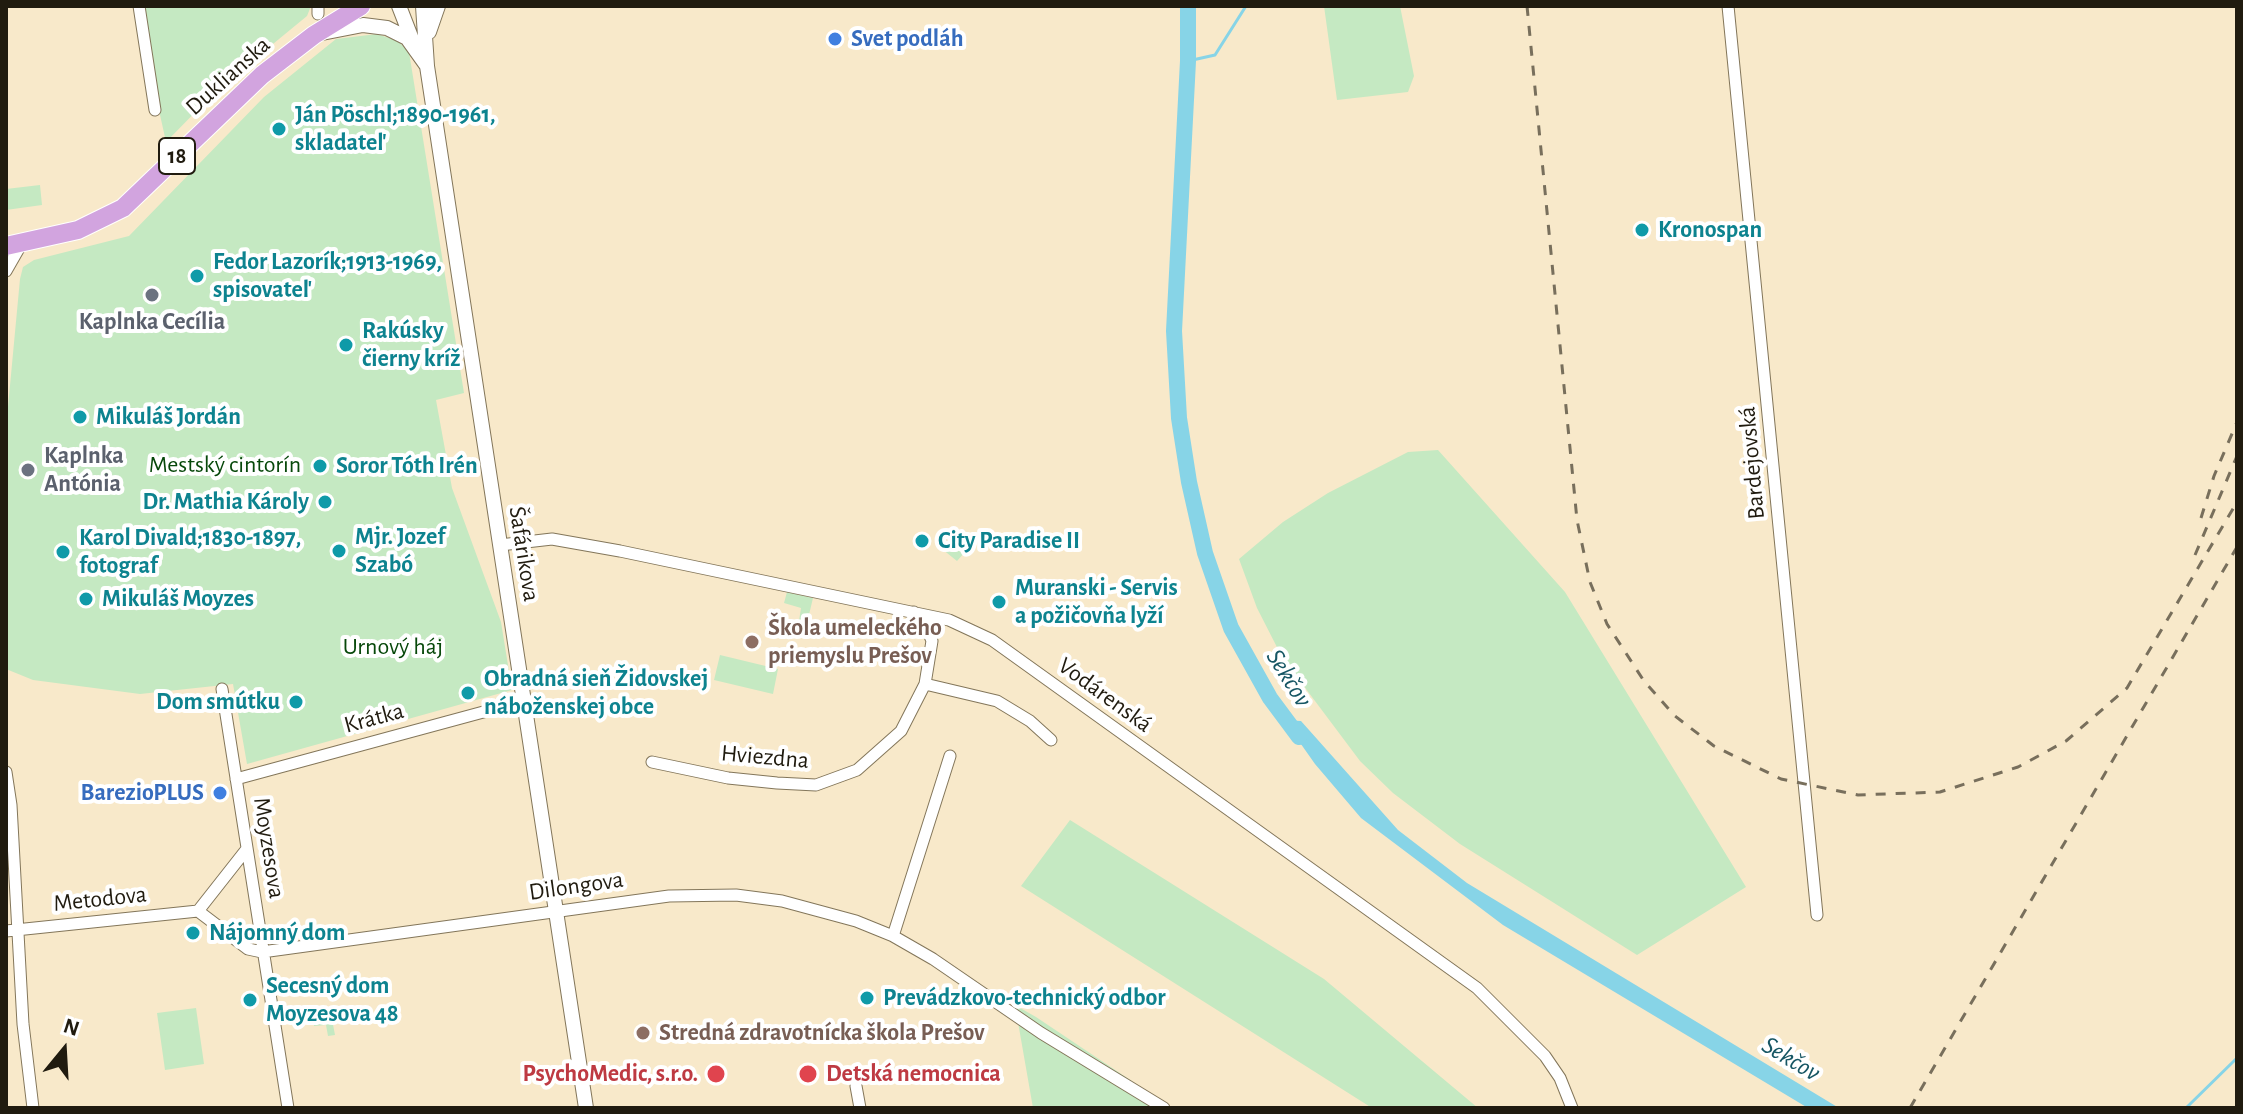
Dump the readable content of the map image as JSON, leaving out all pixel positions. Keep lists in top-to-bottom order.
{
  "streets": {
    "main road": ["Duklianska", "18"],
    "street": [
      "Bardejovská",
      "Šafárikova",
      "Vodárenská",
      "Krátka",
      "Hviezdna",
      "Moyzesova",
      "Dilongova",
      "Metodova"
    ]
  },
  "crossings": [
    ["Šafárikova", "Vodárenská"],
    ["Šafárikova", "Krátka"],
    ["Šafárikova", "Dilongova"],
    ["Vodárenská", "Hviezdna"],
    ["Krátka", "Moyzesova"],
    ["Moyzesova", "Dilongova"]
  ],
  "water": ["Sekčov"],
  "parks": ["Mestský cintorín", "Urnový háj"],
  "places": [
    "Svet podláh",
    "Ján Pöschl;1890-1961, skladateľ",
    "Kronospan",
    "Fedor Lazorík;1913-1969, spisovateľ",
    "Kaplnka Cecília",
    "Rakúsky čierny kríž",
    "Mikuláš Jordán",
    "Soror Tóth Irén",
    "Kaplnka Antónia",
    "Dr. Mathia Károly",
    "City Paradise II",
    "Mjr. Jozef Szabó",
    "Karol Divald;1830-1897, fotograf",
    "Mikuláš Moyzes",
    "Muranski - Servis a požičovňa lyží",
    "Škola umeleckého priemyslu Prešov",
    "Obradná sieň Židovskej náboženskej obce",
    "Dom smútku",
    "BarezioPLUS",
    "Nájomný dom",
    "Prevádzkovo‑technický odbor",
    "Secesný dom Moyzesova 48",
    "Stredná zdravotnícka škola Prešov",
    "PsychoMedic, s.r.o.",
    "Detská nemocnica"
  ],
  "north": "top"
}
